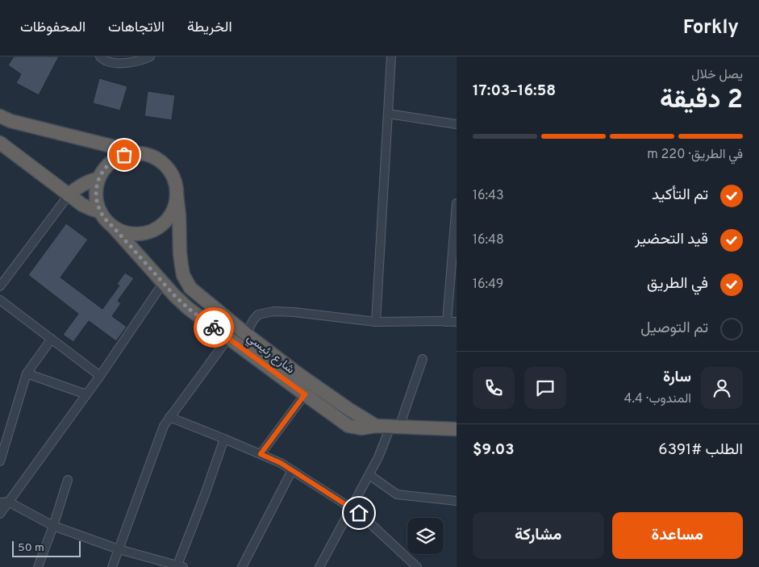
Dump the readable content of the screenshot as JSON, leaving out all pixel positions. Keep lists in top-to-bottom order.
{
  "streets": {
    "highway": ["شارع رئيسي"]
  },
  "scale_bar": "50 m",
  "page": {
    "header": "Forkly",
    "nav": ["الخريطة", "الاتجاهات", "المحفوظات"],
    "heading": ["2 دقيقة", "يصل خلال", "16:58–17:03"],
    "panel": [
      "سارة",
      "المندوب · 4.4",
      "الطلب #6391",
      "$9.03"
    ],
    "bar": "في الطريق · 220 m",
    "list": [
      ["تم التأكيد", "16:43"],
      ["قيد التحضير", "16:48"],
      ["في الطريق", "16:49"],
      "تم التوصيل"
    ],
    "buttons": ["مساعدة", "مشاركة"],
    "scale": "50 m"
  }
}
